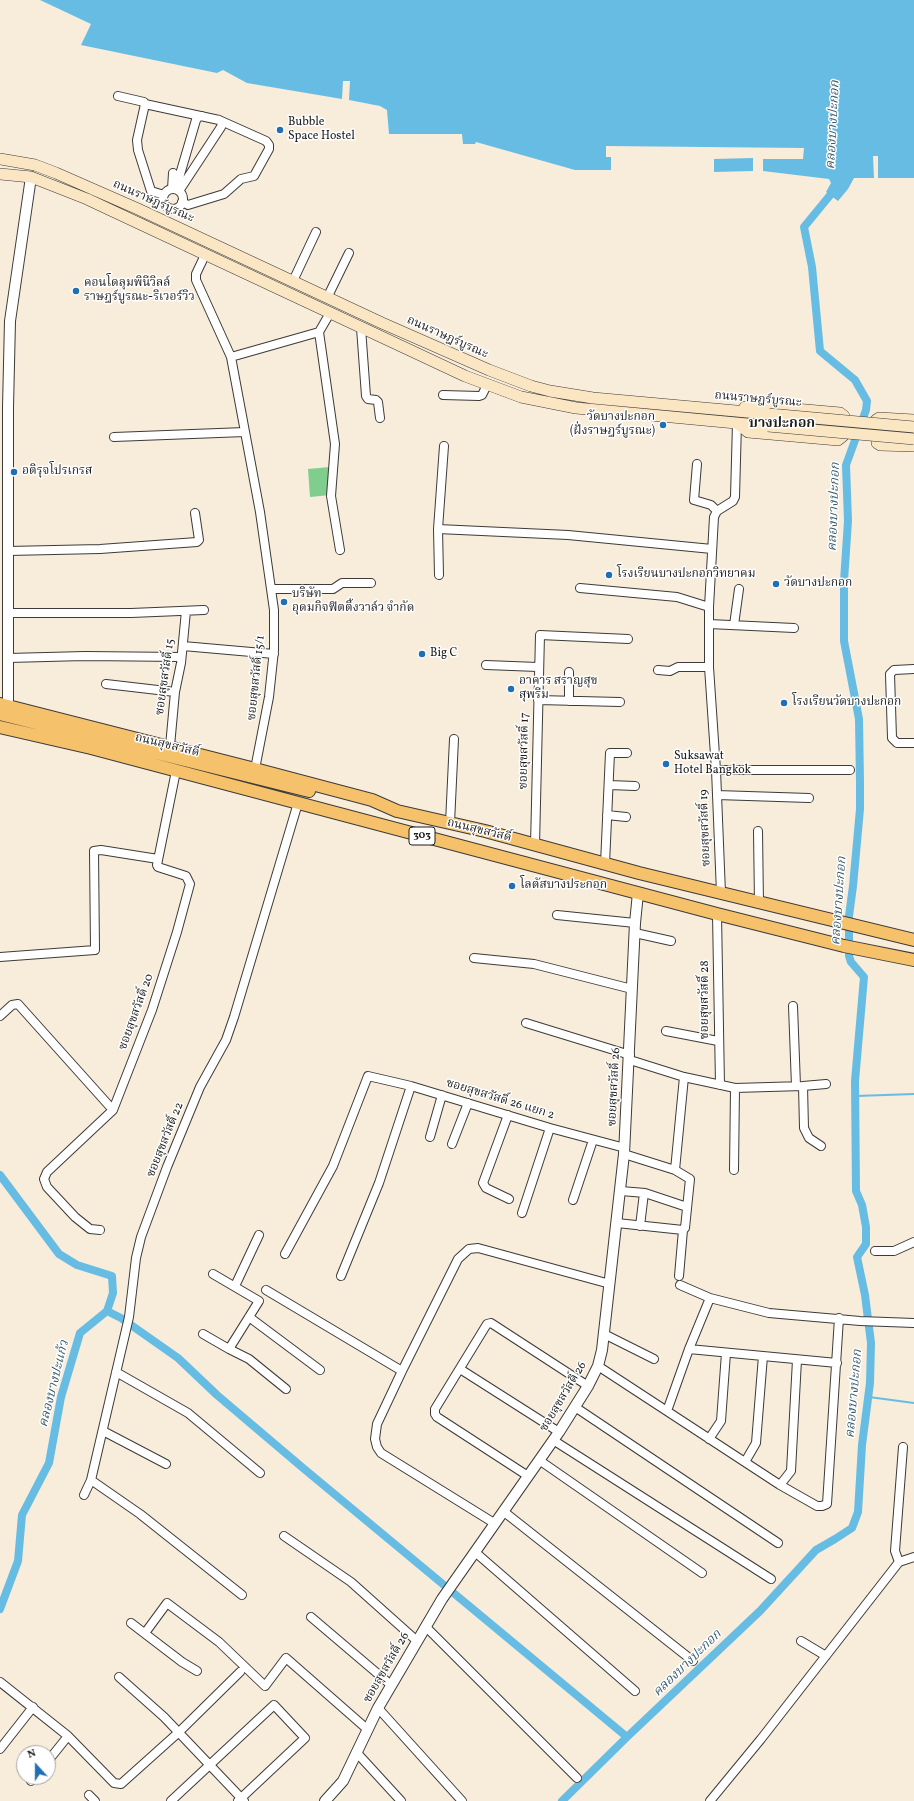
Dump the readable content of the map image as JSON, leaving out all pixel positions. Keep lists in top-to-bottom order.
{
  "streets": {
    "main road": ["ถนนราษฎร์บูรณะ", "ถนนสุขสวัสดิ์", "303"],
    "street": [
      "ซอยสุขสวัสดิ์ 15",
      "ซอยสุขสวัสดิ์ 15/1",
      "ซอยสุขสวัสดิ์ 17",
      "ซอยสุขสวัสดิ์ 19",
      "ซอยสุขสวัสดิ์ 28",
      "ซอยสุขสวัสดิ์ 20",
      "ซอยสุขสวัสดิ์ 26",
      "ซอยสุขสวัสดิ์ 26 แยก 2",
      "ซอยสุขสวัสดิ์ 22"
    ]
  },
  "crossings": [
    ["ถนนราษฎร์บูรณะ", "ซอยสุขสวัสดิ์ 15/1"],
    ["ซอยสุขสวัสดิ์ 15", "ถนนสุขสวัสดิ์"],
    ["ซอยสุขสวัสดิ์ 15/1", "ถนนสุขสวัสดิ์"],
    ["ถนนสุขสวัสดิ์", "ซอยสุขสวัสดิ์ 17"],
    ["ถนนสุขสวัสดิ์", "ซอยสุขสวัสดิ์ 19"],
    ["ถนนสุขสวัสดิ์", "303"],
    ["ถนนสุขสวัสดิ์", "ซอยสุขสวัสดิ์ 28"],
    ["ถนนสุขสวัสดิ์", "ซอยสุขสวัสดิ์ 26"],
    ["ถนนสุขสวัสดิ์", "ซอยสุขสวัสดิ์ 22"],
    ["ซอยสุขสวัสดิ์ 26", "ซอยสุขสวัสดิ์ 26 แยก 2"]
  ],
  "districts": ["บางปะกอก"],
  "water": ["คลองบางปะกอก", "คลองบางปะแก้ว"],
  "places": [
    "Bubble Space Hostel",
    "คอนโดลุมพินีวิลล์ ราษฎร์บูรณะ-ริเวอร์วิว",
    "วัดบางปะกอก (ฝั่งราษฎร์บูรณะ)",
    "อติรุจโปรเกรส",
    "โรงเรียนบางปะกอกวิทยาคม",
    "วัดบางปะกอก",
    "บริษัท อุดมกิจฟิตติ้งวาล์ว จำกัด",
    "Big C",
    "อาคาร สราญสุข สุพรีม",
    "โรงเรียนวัดบางปะกอก",
    "Suksawat Hotel Bangkok",
    "โลตัสบางประกอก"
  ],
  "north": "top"
}
